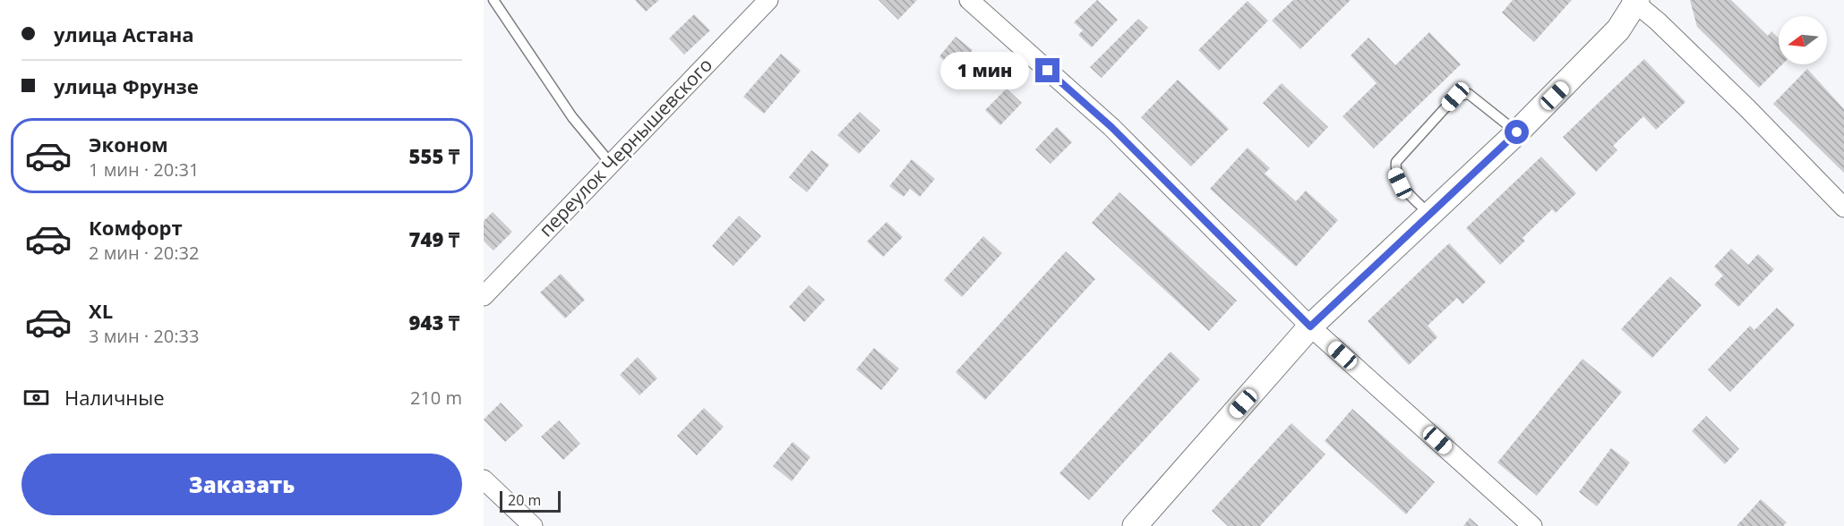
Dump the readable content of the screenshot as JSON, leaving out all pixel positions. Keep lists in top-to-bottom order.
{
  "streets": {
    "street": ["переулок Чернышевского"]
  },
  "scale_bar": "20 m",
  "north": "left",
  "page": {
    "banner": ["улица Астана", "улица Фрунзе"],
    "bubble": "1 мин",
    "list": [
      {
        "name": "Эконом",
        "note": "1 мин · 20:31",
        "value": "555 ₸"
      },
      {
        "name": "Комфорт",
        "note": "2 мин · 20:32",
        "value": "749 ₸"
      },
      {
        "name": "XL",
        "note": "3 мин · 20:33",
        "value": "943 ₸"
      }
    ],
    "pay": ["Наличные", "210 m"],
    "buttons": "Заказать",
    "scale": "20 m"
  }
}
